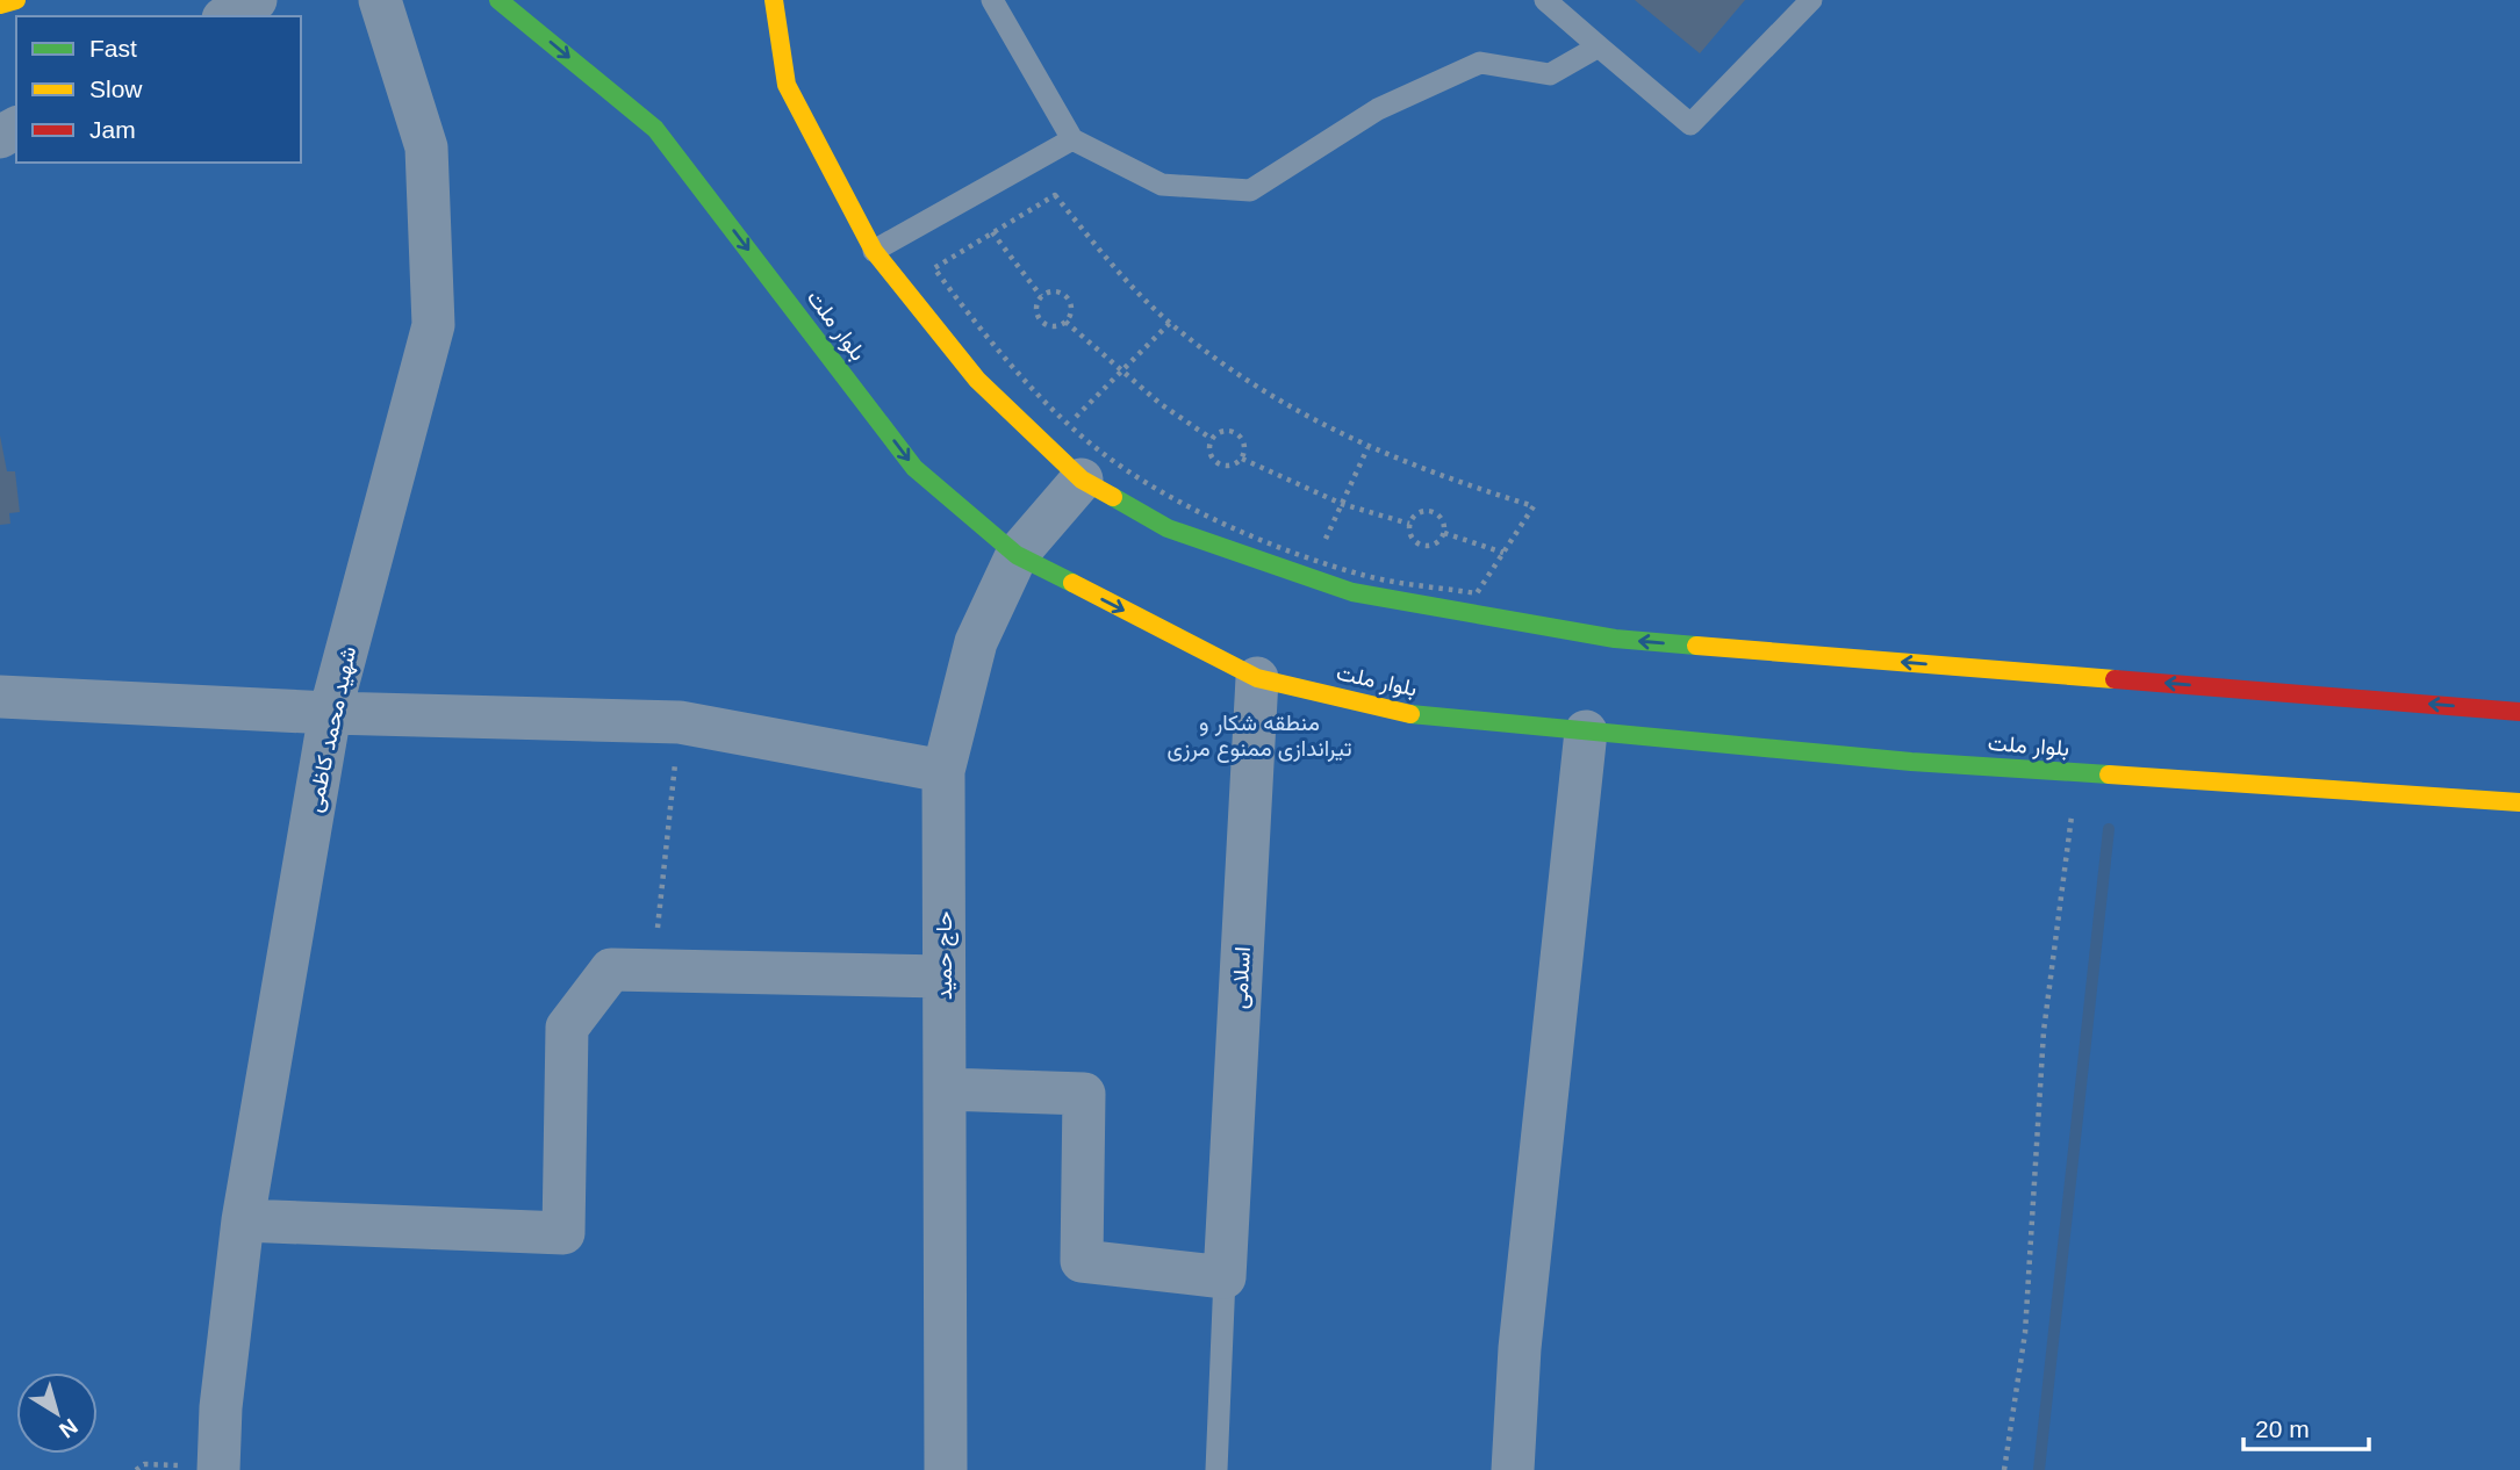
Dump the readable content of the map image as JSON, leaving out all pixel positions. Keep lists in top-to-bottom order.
{
  "streets": {
    "street": [
      "بلوار ملت",
      "شهید محمد کاظمی",
      "حاج حمید",
      "اسلامی"
    ]
  },
  "crossings": [
    ["بلوار ملت", "حاج حمید"],
    ["بلوار ملت", "اسلامی"]
  ],
  "parks": ["منطقه شکار و تیراندازی ممنوع مرزی"],
  "legend": ["Fast", "Slow", "Jam"],
  "scale_bar": "20 m",
  "north": "bottom right"
}
